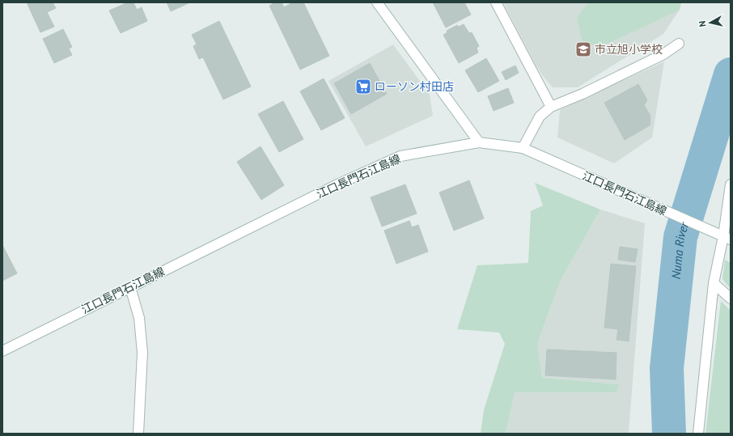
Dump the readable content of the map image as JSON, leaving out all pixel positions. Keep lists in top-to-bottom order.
{
  "streets": {
    "main road": ["江口長門石江島線"]
  },
  "water": ["Numa River"],
  "places": {
    "school or university": ["市立旭小学校"],
    "supermarket": ["ローソン村田店"]
  },
  "north": "left"
}
